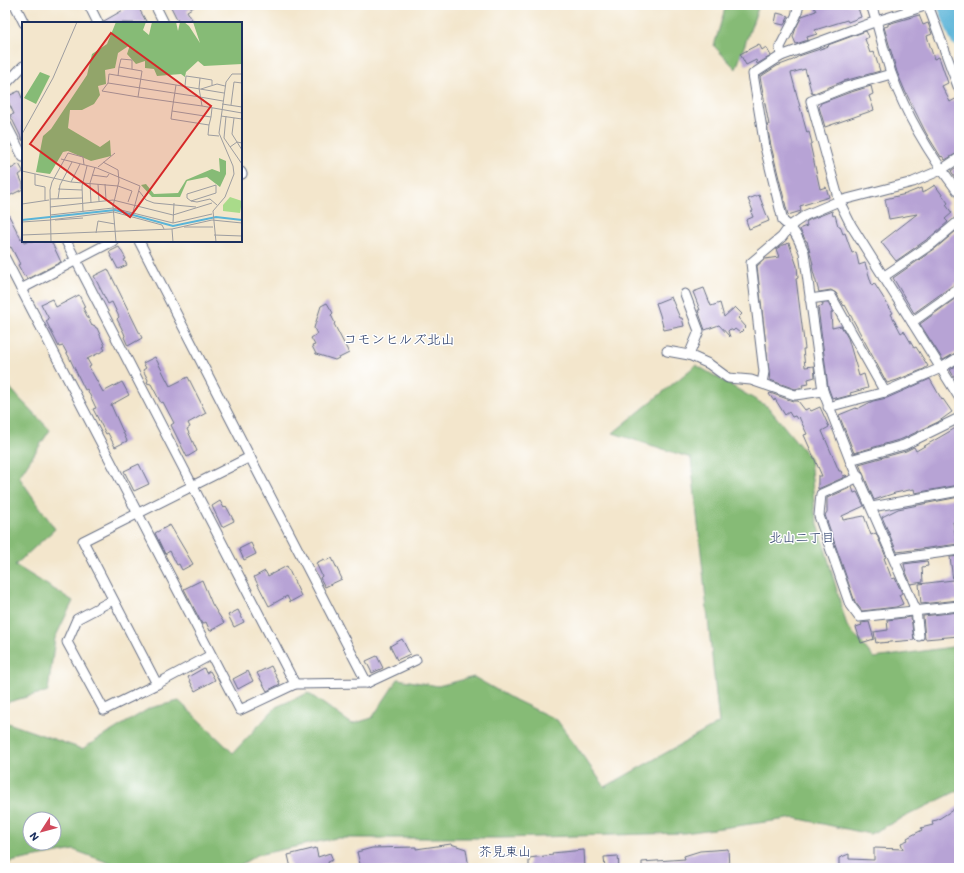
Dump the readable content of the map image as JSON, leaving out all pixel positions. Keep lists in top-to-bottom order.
{
  "districts": ["コモンヒルズ北山", "北山二丁目", "芥見東山"],
  "north": "bottom left"
}
